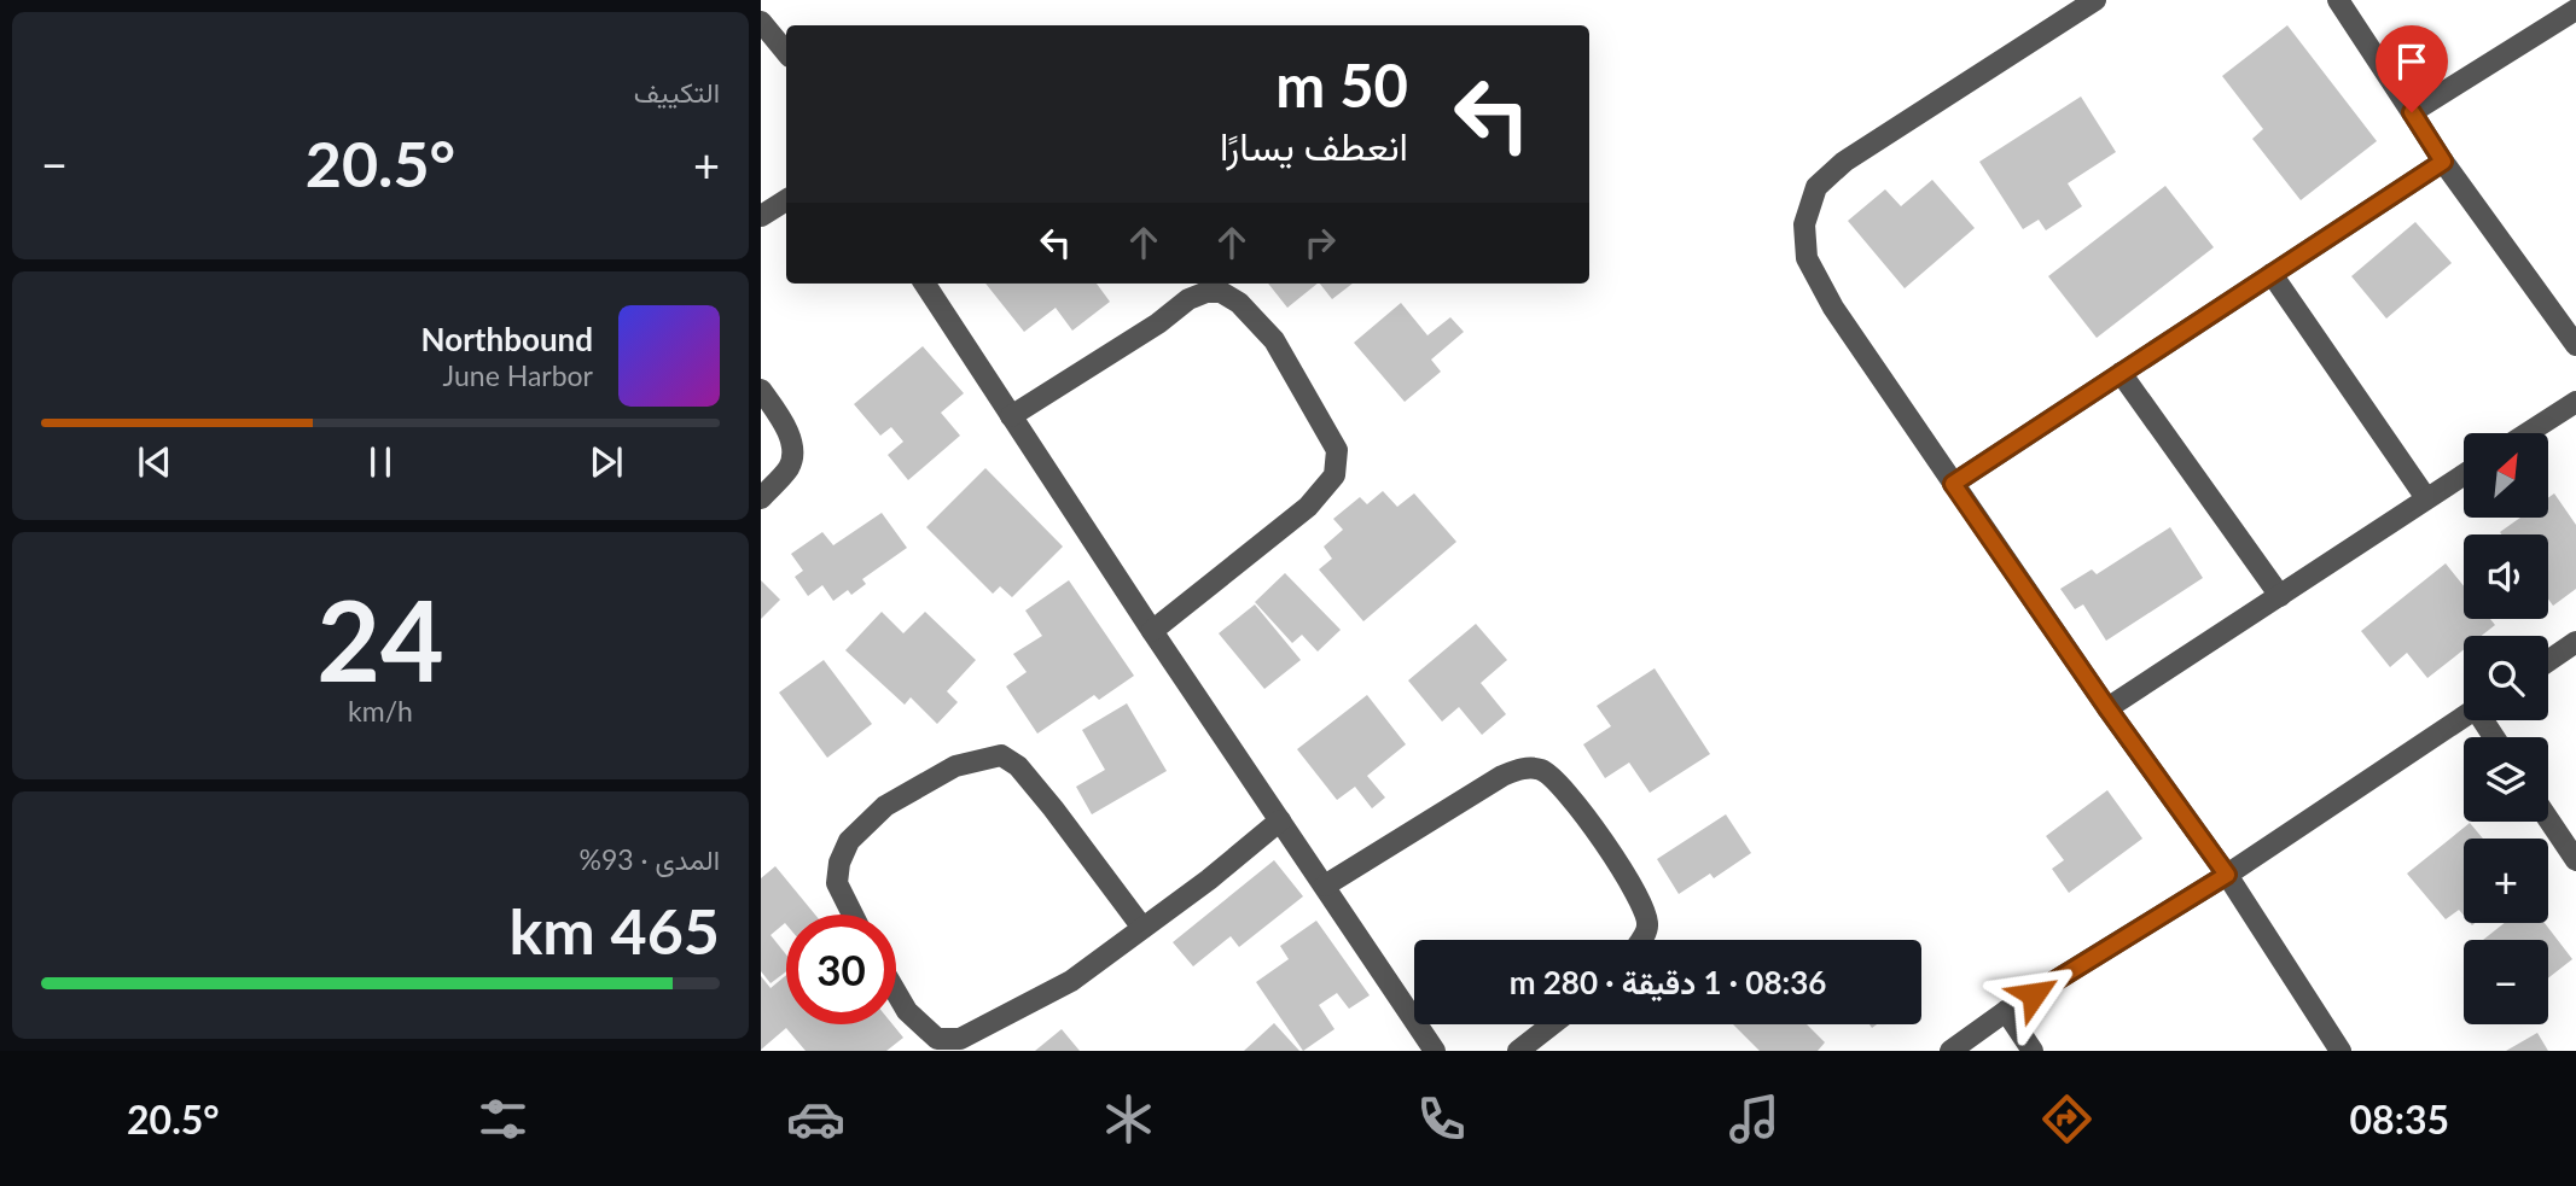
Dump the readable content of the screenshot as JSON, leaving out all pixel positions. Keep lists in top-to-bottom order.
{
  "north": "top right",
  "page": {
    "tile": [
      "التكييف",
      ["24", "km/h"],
      ["المدى · 93%", "465 km"]
    ],
    "turn": ["50 m", "انعطف يسارًا"],
    "heat": ["−", "20.5°", "+"],
    "song": ["Northbound", "June Harbor"],
    "map_buttons": ["+", "−"],
    "limit": "30",
    "trip": "08:36 · 1 دقيقة · 280 m",
    "tabs": ["08:35", "20.5°"]
  }
}
